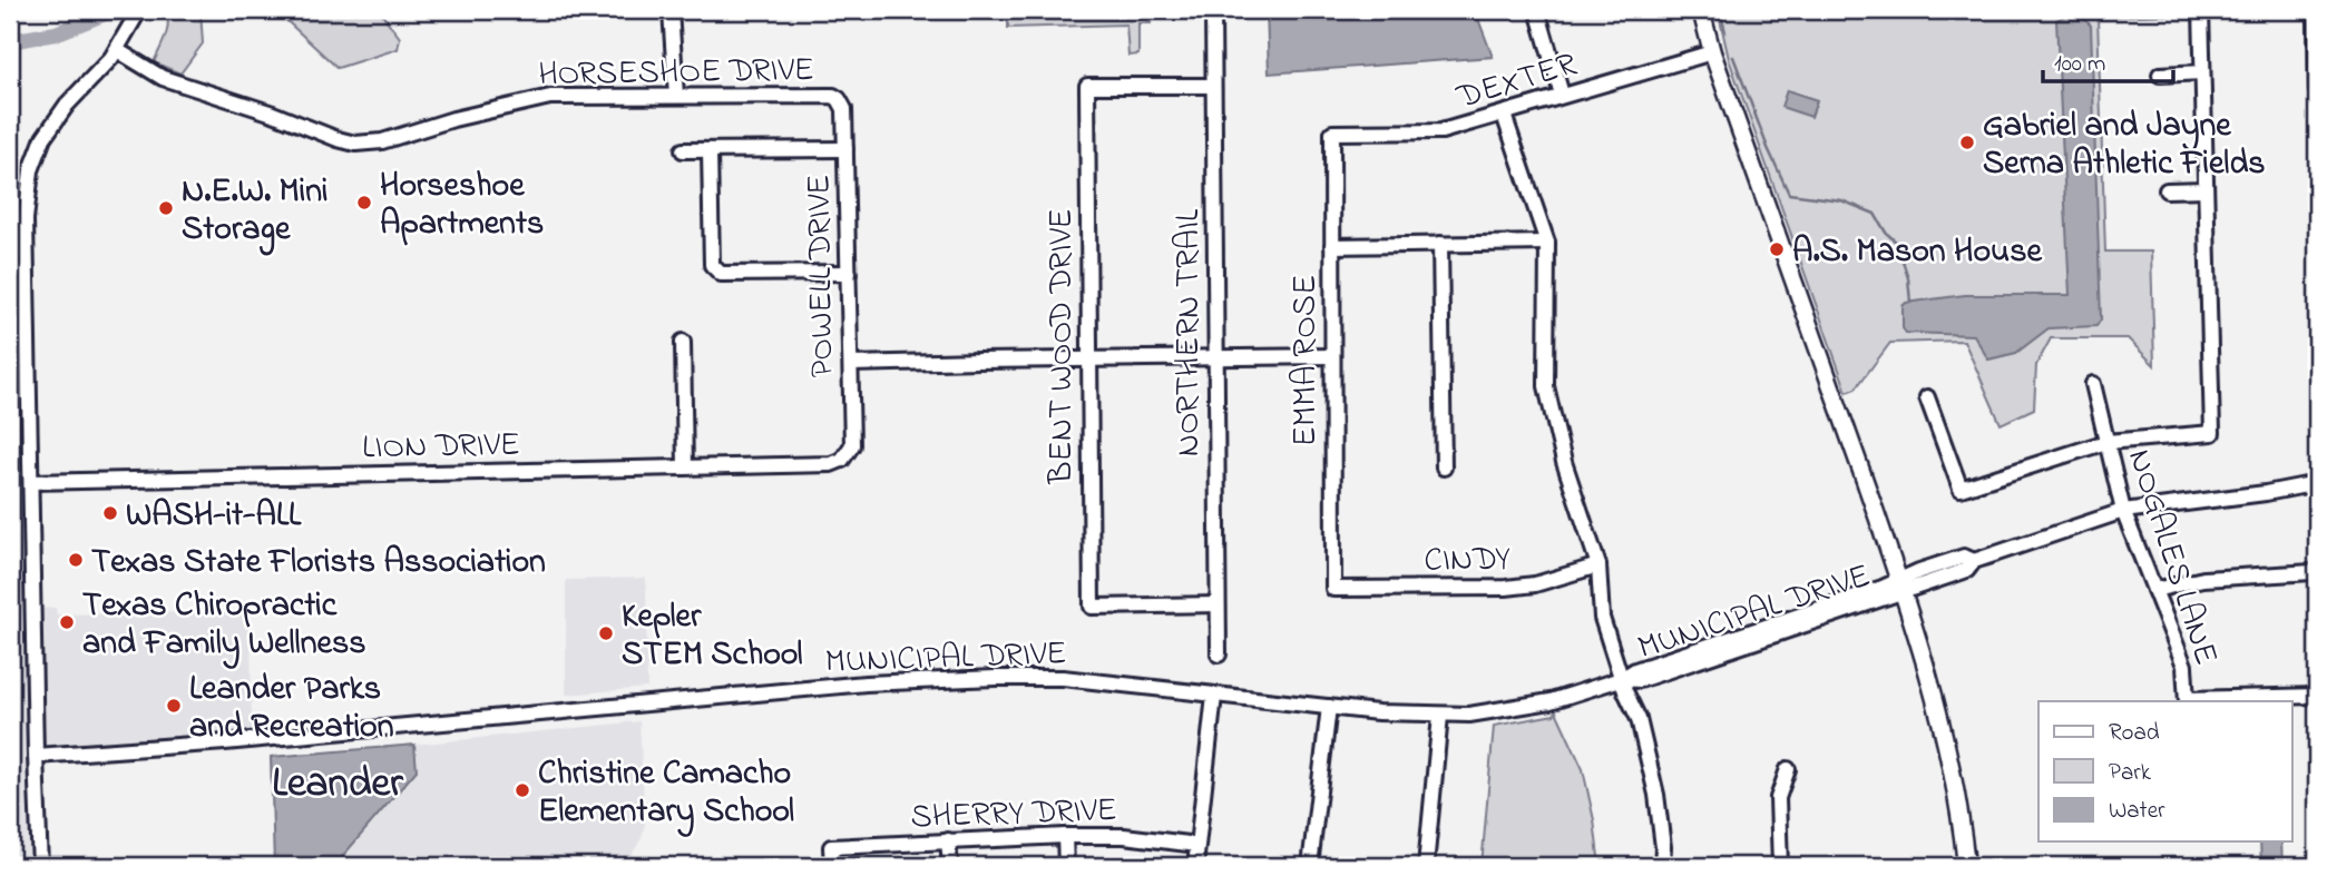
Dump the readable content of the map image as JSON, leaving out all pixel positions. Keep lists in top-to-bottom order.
{
  "streets": {
    "street": [
      "HORSESHOE DRIVE",
      "DEXTER",
      "POWELL DRIVE",
      "NORTHERN TRAIL",
      "BENT WOOD DRIVE",
      "EMMA ROSE",
      "LION DRIVE",
      "NOGALES LANE",
      "CINDY",
      "MUNICIPAL DRIVE",
      "SHERRY DRIVE"
    ]
  },
  "crossings": [
    ["HORSESHOE DRIVE", "POWELL DRIVE"],
    ["DEXTER", "EMMA ROSE"],
    ["POWELL DRIVE", "LION DRIVE"],
    ["NORTHERN TRAIL", "BENT WOOD DRIVE"],
    ["EMMA ROSE", "CINDY"],
    ["NOGALES LANE", "MUNICIPAL DRIVE"]
  ],
  "districts": ["Leander"],
  "places": [
    "Gabriel and Jayne Serna Athletic Fields",
    "Horseshoe Apartments",
    "N.E.W. Mini Storage",
    "A.S. Mason House",
    "WASH-it-ALL",
    "Texas State Florists Association",
    "Texas Chiropractic and Family Wellness",
    "Kepler STEM School",
    "Leander Parks and Recreation",
    "Christine Camacho Elementary School"
  ],
  "legend": ["Road", "Park", "Water"],
  "scale_bar": "100 m"
}
